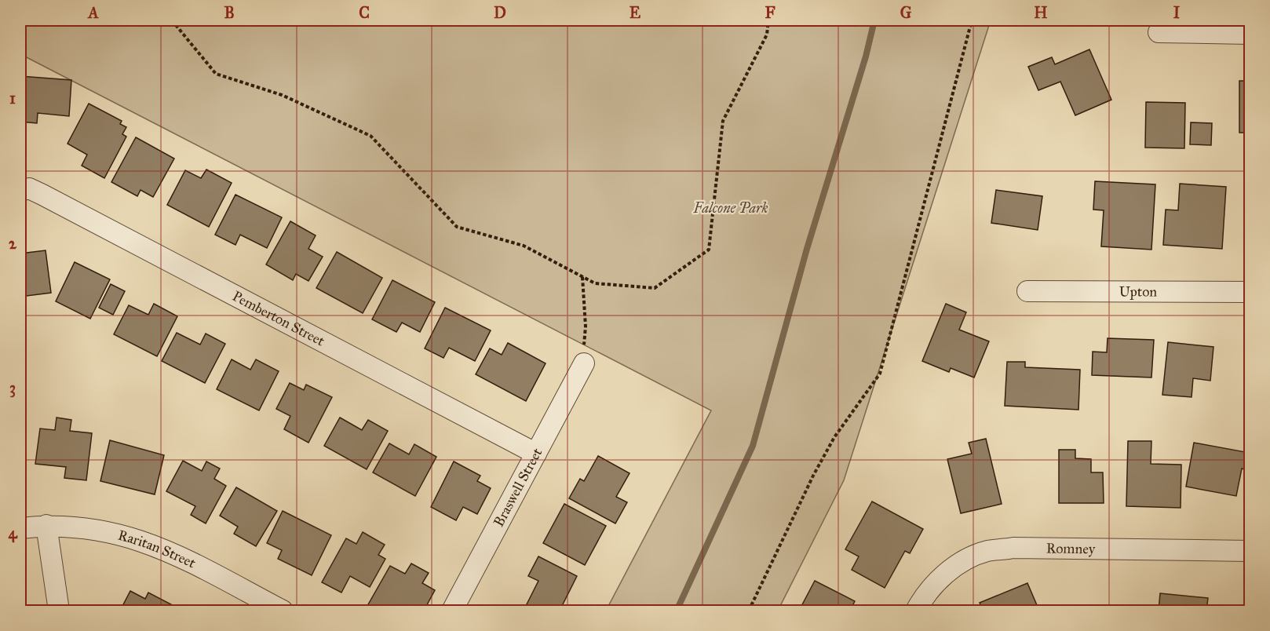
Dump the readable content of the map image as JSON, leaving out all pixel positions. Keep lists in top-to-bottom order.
{
  "streets": {
    "street": [
      "Upton",
      "Pemberton Street",
      "Braswell Street",
      "Romney",
      "Raritan Street"
    ]
  },
  "crossings": [
    ["Pemberton Street", "Braswell Street"]
  ],
  "parks": ["Falcone Park"],
  "grid": {
    "columns": [
      "A",
      "B",
      "C",
      "D",
      "E",
      "F",
      "G",
      "H",
      "I"
    ],
    "rows": [
      "1",
      "2",
      "3",
      "4"
    ]
  }
}
